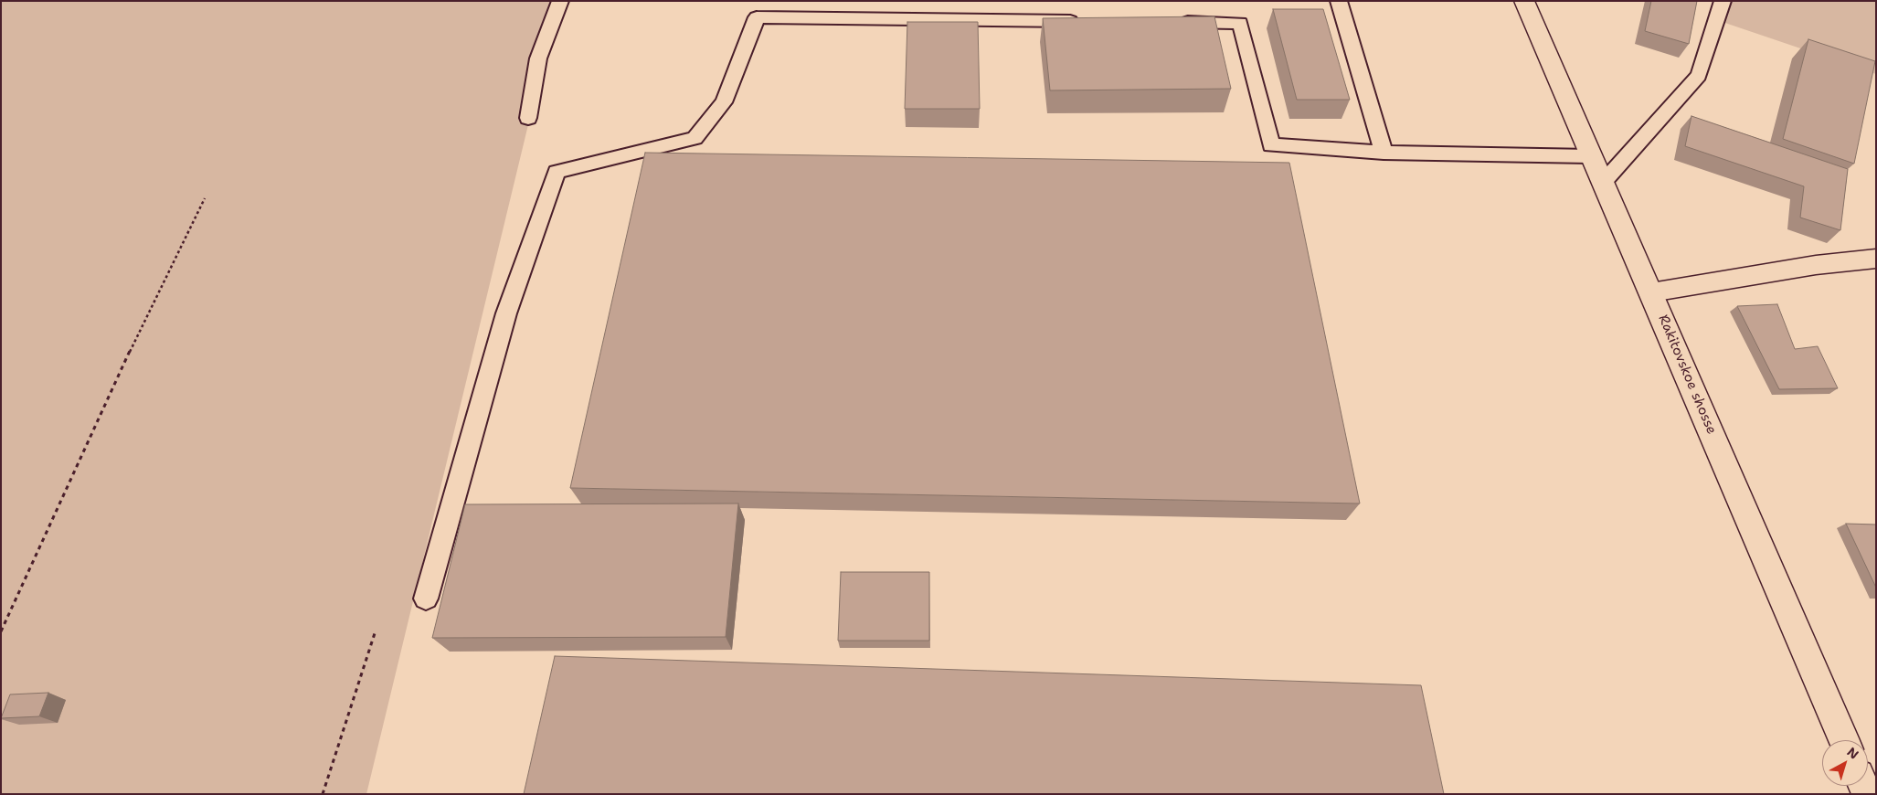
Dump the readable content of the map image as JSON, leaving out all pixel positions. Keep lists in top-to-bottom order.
{
  "streets": {
    "main road": ["Rakitovskoe shosse"]
  },
  "north": "top right"
}
